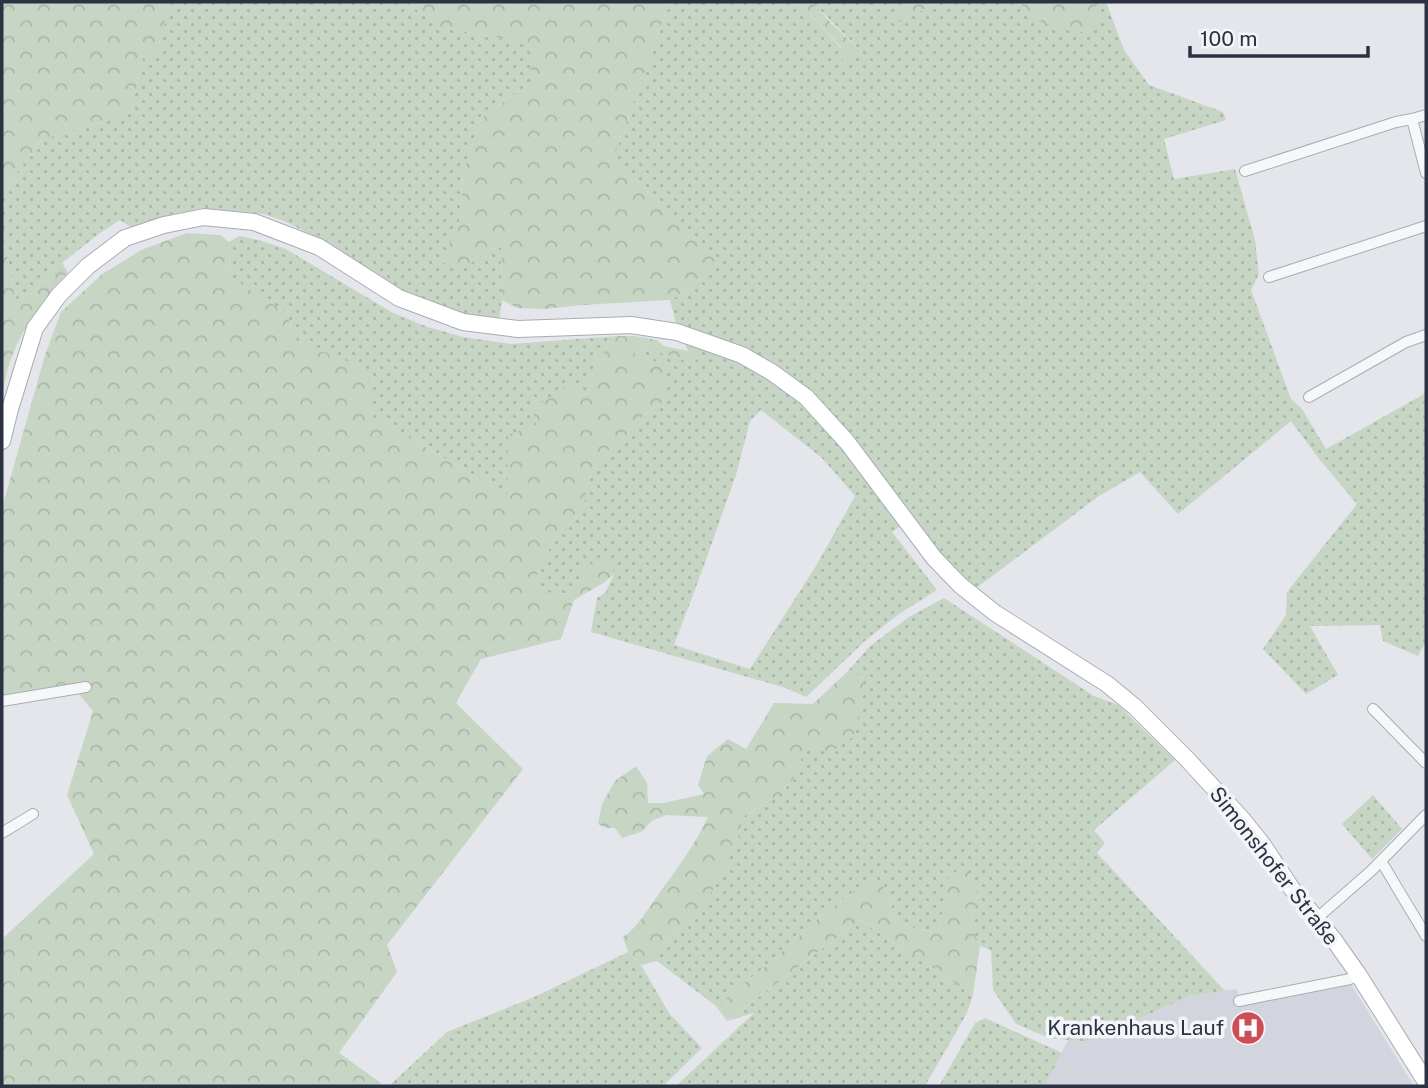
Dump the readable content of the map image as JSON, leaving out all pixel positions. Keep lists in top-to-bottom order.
{
  "streets": {
    "street": ["Simonshofer Straße"]
  },
  "places": {
    "hospital": ["Krankenhaus Lauf"]
  },
  "scale_bar": "100 m"
}
